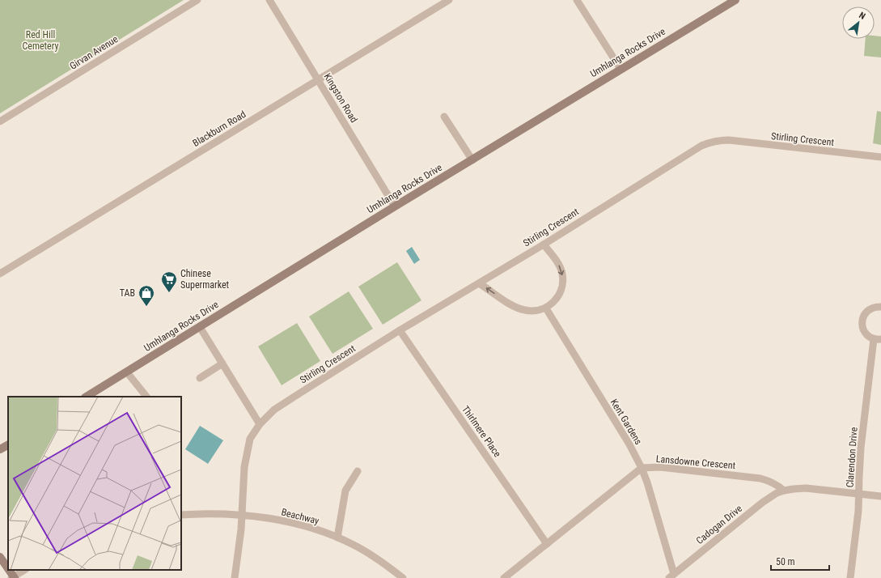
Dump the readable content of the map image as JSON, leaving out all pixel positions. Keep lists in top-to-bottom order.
{
  "streets": {
    "main road": ["Umhlanga Rocks Drive"],
    "street": [
      "Girvan Avenue",
      "Kingston Road",
      "Blackburn Road",
      "Stirling Crescent",
      "Kent Gardens",
      "Thirlmere Place",
      "Clarendon Drive",
      "Lansdowne Crescent",
      "Beachway",
      "Cadogan Drive"
    ]
  },
  "crossings": [
    ["Umhlanga Rocks Drive", "Kingston Road"],
    ["Kingston Road", "Blackburn Road"],
    ["Stirling Crescent", "Thirlmere Place"],
    ["Stirling Crescent", "Beachway"],
    ["Kent Gardens", "Lansdowne Crescent"],
    ["Kent Gardens", "Cadogan Drive"],
    ["Thirlmere Place", "Lansdowne Crescent"],
    ["Lansdowne Crescent", "Cadogan Drive"]
  ],
  "parks": ["Red Hill Cemetery"],
  "places": {
    "supermarket": ["Chinese Supermarket"],
    "shop": ["TAB"]
  },
  "scale_bar": "50 m",
  "north": "top right"
}
